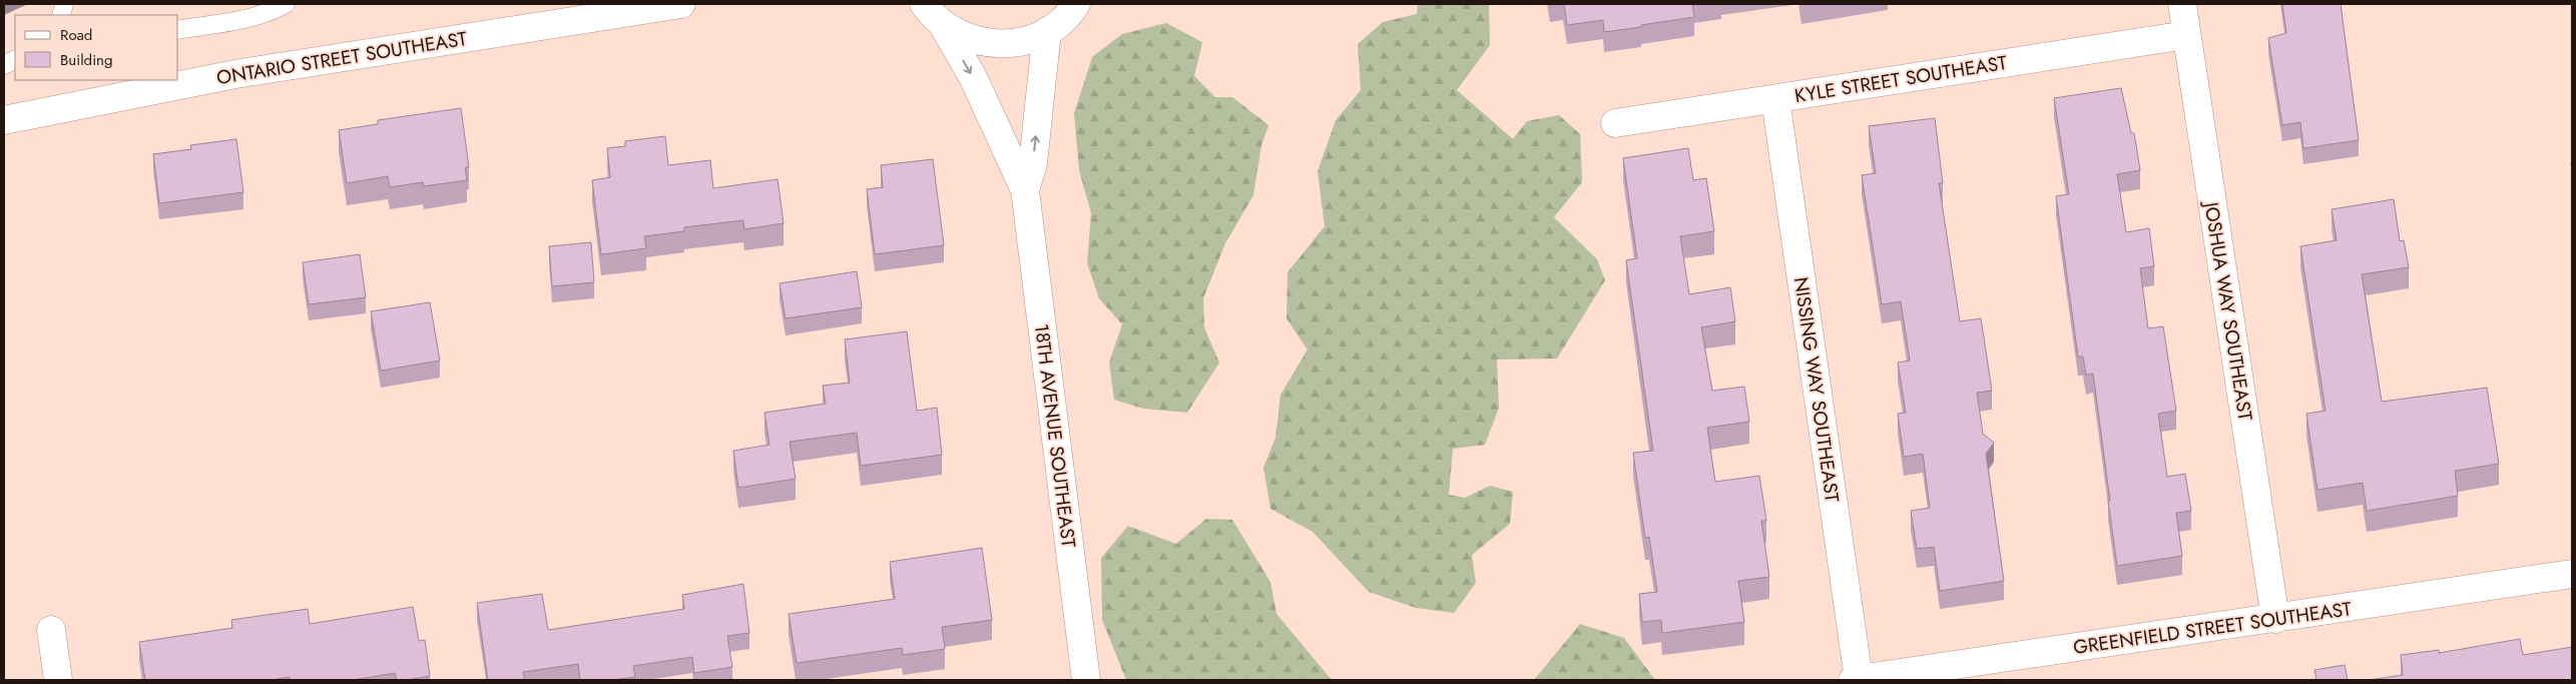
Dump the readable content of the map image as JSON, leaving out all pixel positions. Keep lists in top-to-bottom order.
{
  "streets": {
    "street": [
      "ONTARIO STREET SOUTHEAST",
      "KYLE STREET SOUTHEAST",
      "JOSHUA WAY SOUTHEAST",
      "NISSING WAY SOUTHEAST",
      "18TH AVENUE SOUTHEAST",
      "GREENFIELD STREET SOUTHEAST"
    ]
  },
  "crossings": [
    ["KYLE STREET SOUTHEAST", "JOSHUA WAY SOUTHEAST"],
    ["KYLE STREET SOUTHEAST", "NISSING WAY SOUTHEAST"],
    ["JOSHUA WAY SOUTHEAST", "GREENFIELD STREET SOUTHEAST"],
    ["NISSING WAY SOUTHEAST", "GREENFIELD STREET SOUTHEAST"]
  ],
  "legend": ["Road", "Building"]
}
